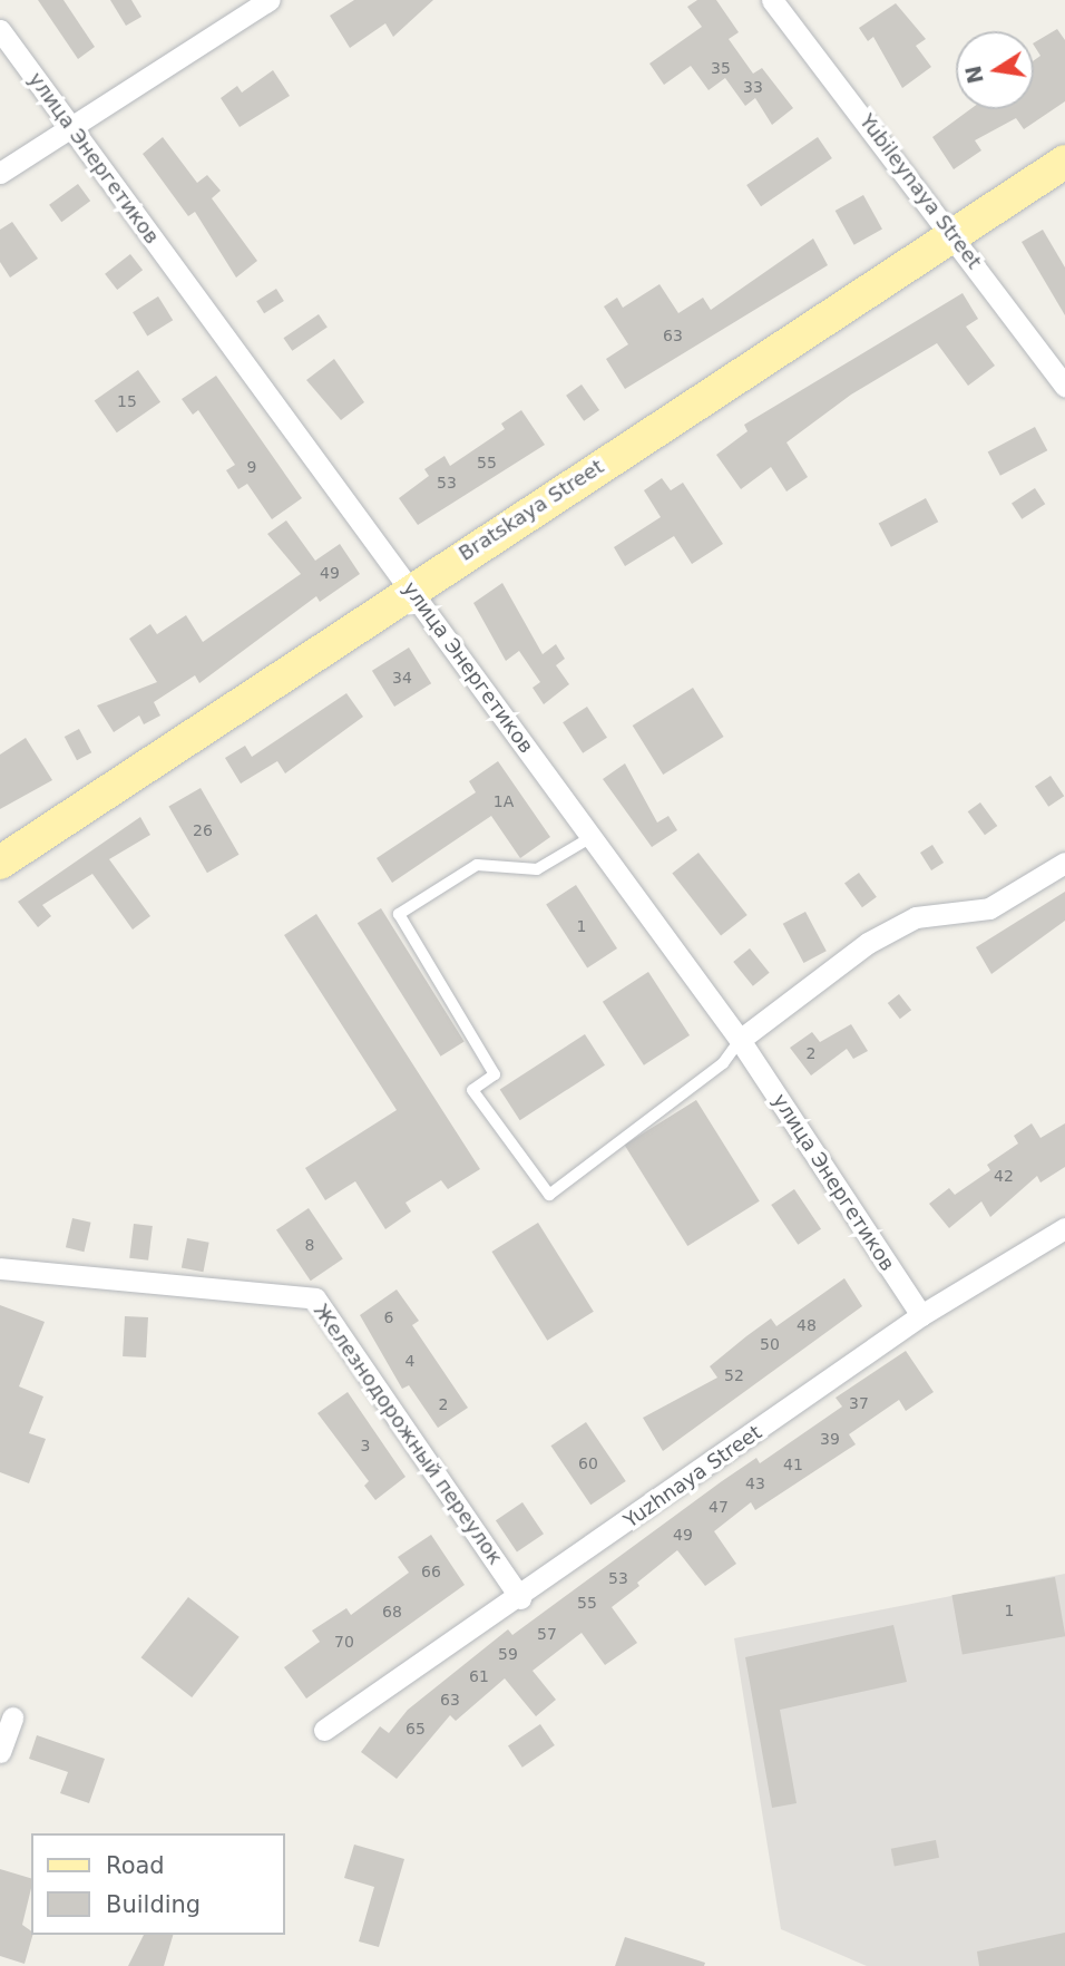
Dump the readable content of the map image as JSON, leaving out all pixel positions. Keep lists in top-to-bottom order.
{
  "streets": {
    "main road": ["Bratskaya Street"],
    "street": [
      "улица Энергетиков",
      "Yubileynaya Street",
      "Железнодорожный переулок",
      "Yuzhnaya Street"
    ]
  },
  "crossings": [
    ["улица Энергетиков", "Bratskaya Street"],
    ["улица Энергетиков", "Yuzhnaya Street"],
    ["Yubileynaya Street", "Bratskaya Street"],
    ["Железнодорожный переулок", "Yuzhnaya Street"]
  ],
  "house_numbers": [
    "35",
    "33",
    "63",
    "15",
    "55",
    "9",
    "53",
    "49",
    "34",
    "1А",
    "26",
    "1",
    "2",
    "42",
    "8",
    "6",
    "48",
    "50",
    "4",
    "52",
    "37",
    "2",
    "39",
    "3",
    "60",
    "41",
    "43",
    "47",
    "49",
    "66",
    "53",
    "55",
    "1",
    "68",
    "57",
    "70",
    "59",
    "61",
    "63",
    "65"
  ],
  "legend": ["Road", "Building"],
  "north": "left"
}
